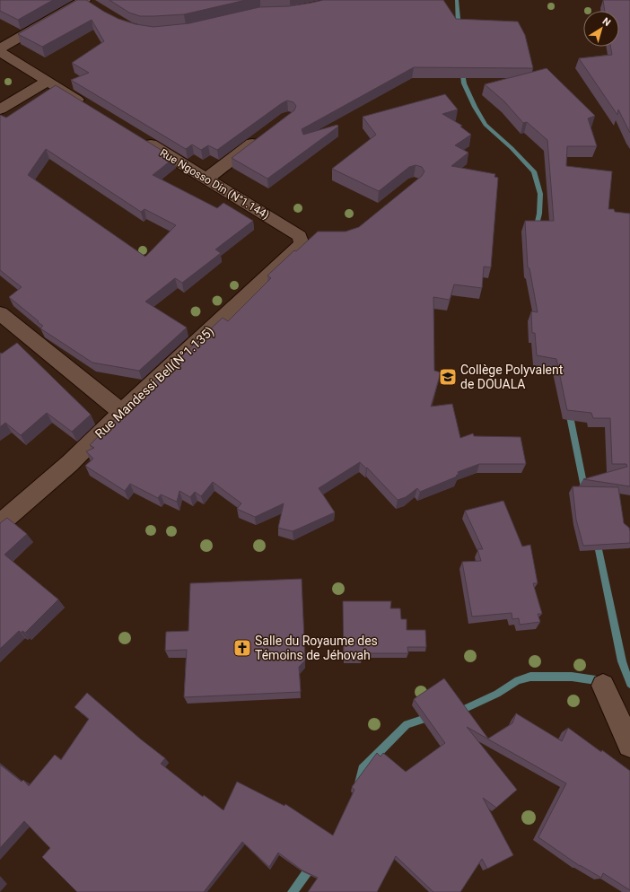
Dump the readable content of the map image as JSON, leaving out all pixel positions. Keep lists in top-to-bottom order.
{
  "streets": {
    "street": ["Rue Ngosso Din (N°1.144)", "Rue Mandessi Bell(N°1.135)"]
  },
  "crossings": [
    ["Rue Ngosso Din (N°1.144)", "Rue Mandessi Bell(N°1.135)"]
  ],
  "places": {
    "school or university": ["Collège Polyvalent de DOUALA"],
    "church": ["Salle du Royaume des Témoins de Jéhovah"]
  },
  "north": "top right"
}
